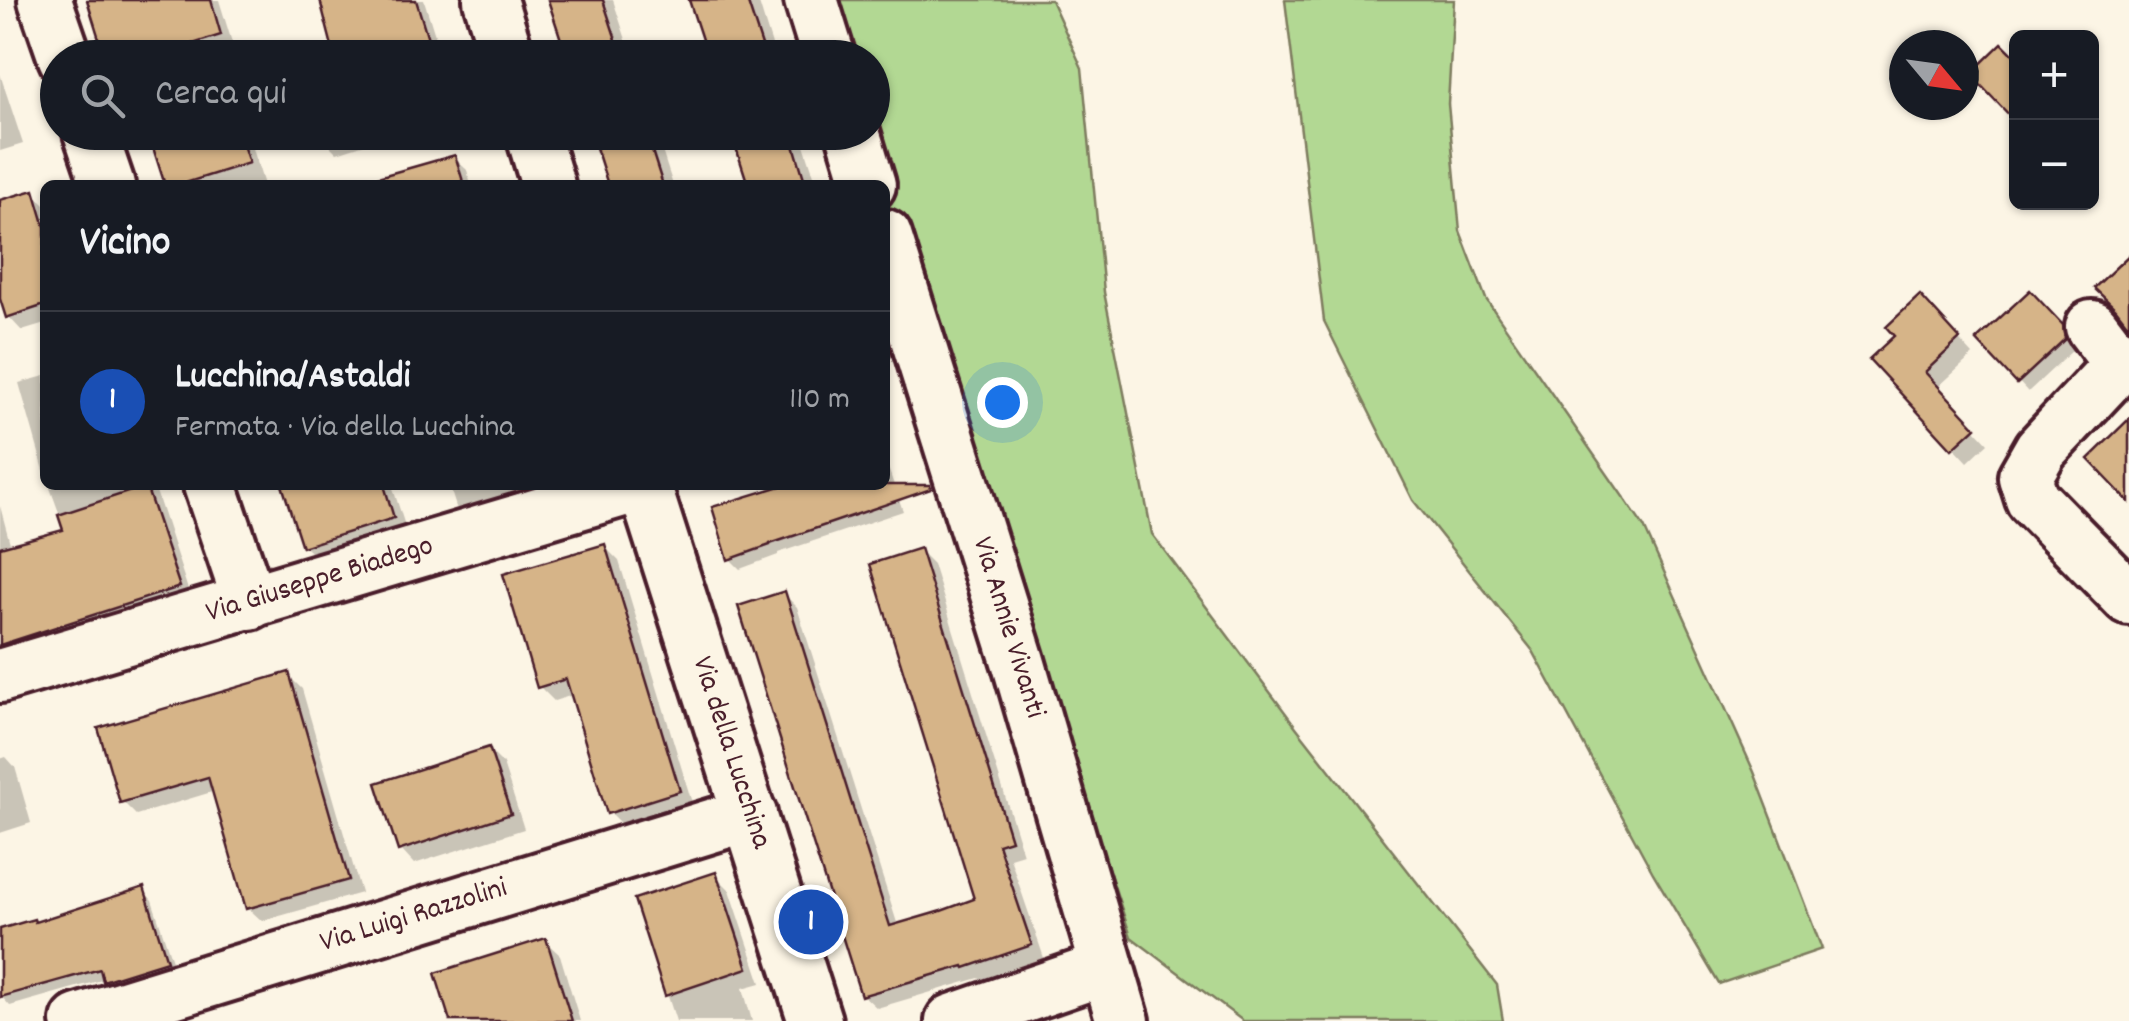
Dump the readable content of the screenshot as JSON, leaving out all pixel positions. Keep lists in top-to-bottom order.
{
  "streets": {
    "street": [
      "Via Giuseppe Biadego",
      "Via Annie Vivanti",
      "Via della Lucchina",
      "Via Luigi Razzolini"
    ]
  },
  "crossings": [
    ["Via della Lucchina", "Via Luigi Razzolini"]
  ],
  "north": "bottom right",
  "page": {
    "map_buttons": ["+", "−"],
    "search": "Cerca qui",
    "heading": "Vicino",
    "list": [
      {
        "mark": "1",
        "name": "Lucchina/Astaldi",
        "note": "Fermata · Via della Lucchina",
        "value": "110 m"
      }
    ],
    "pins": "1"
  }
}
